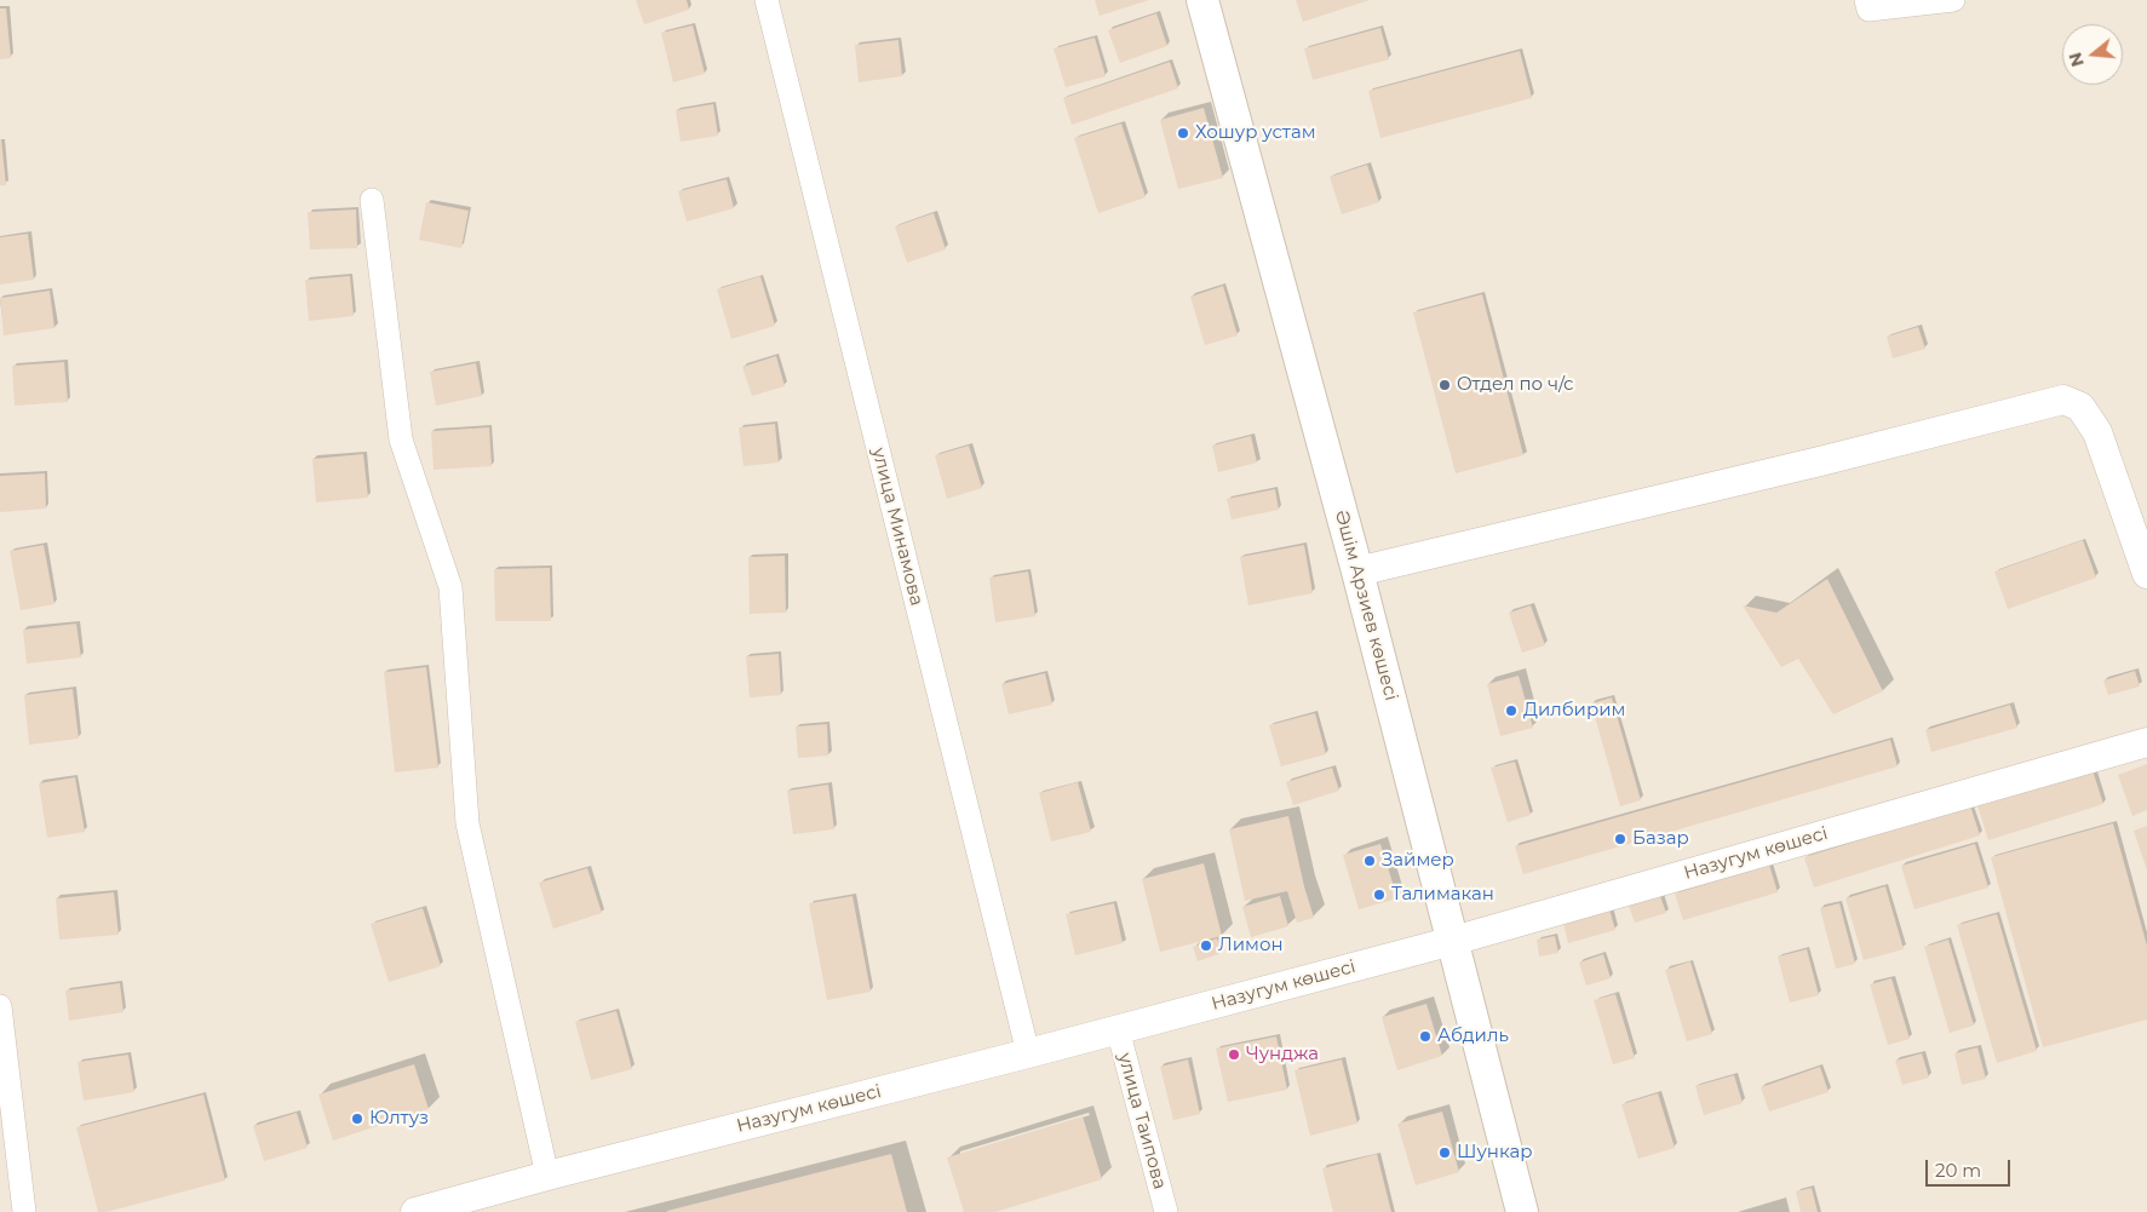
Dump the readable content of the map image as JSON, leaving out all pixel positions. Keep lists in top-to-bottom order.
{
  "streets": {
    "main road": ["Әшім Арзиев көшесі"],
    "street": ["улица Минамова", "Назугум көшесі", "улица Таипова"]
  },
  "crossings": [
    ["улица Минамова", "Назугум көшесі"],
    ["Әшім Арзиев көшесі", "Назугум көшесі"],
    ["Назугум көшесі", "улица Таипова"]
  ],
  "places": [
    "Хошур устам",
    "Отдел по ч/с",
    "Дилбирим",
    "Базар",
    "Займер",
    "Талимакан",
    "Лимон",
    "Абдиль",
    "Чунджа",
    "Юлтуз",
    "Шункар"
  ],
  "scale_bar": "20 m",
  "north": "left"
}
